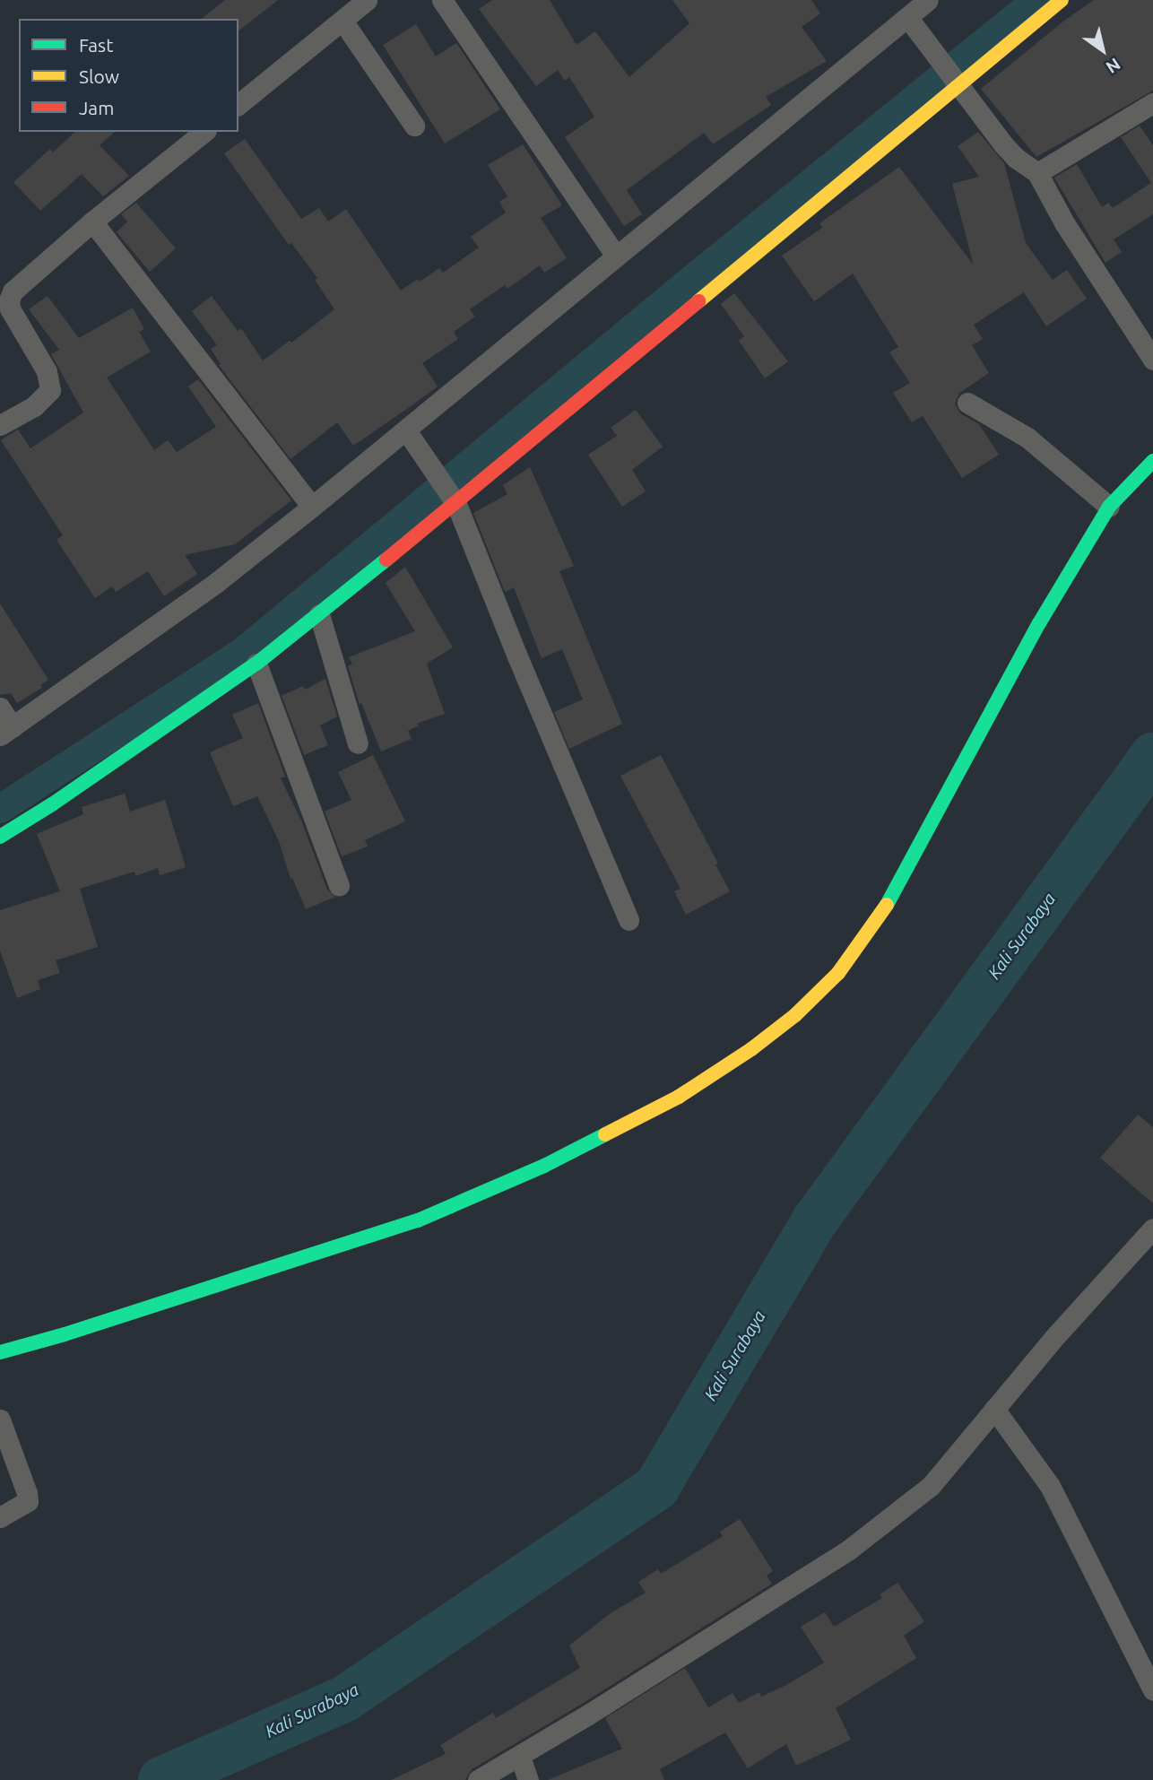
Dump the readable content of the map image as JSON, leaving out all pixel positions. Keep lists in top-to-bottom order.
{
  "water": ["Kali Surabaya"],
  "legend": ["Fast", "Slow", "Jam"],
  "north": "bottom right"
}
